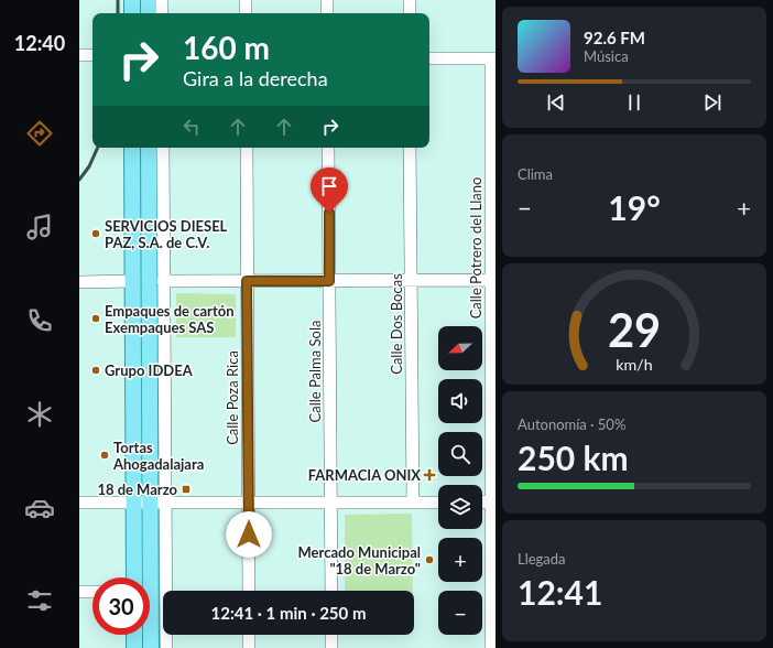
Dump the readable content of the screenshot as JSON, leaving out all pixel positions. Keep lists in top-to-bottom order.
{
  "streets": {
    "street": [
      "Calle Potrero del Llano",
      "Calle Dos Bocas",
      "Calle Palma Sola",
      "Calle Poza Rica"
    ]
  },
  "places": {
    "other": [
      "SERVICIOS DIESEL PAZ, S.A. de C.V.",
      "Empaques de cartón Exempaques SAS",
      "Grupo IDDEA",
      "Tortas Ahogadalajara",
      "Mercado Municipal \"18 de Marzo\""
    ],
    "health": ["FARMACIA ONIX"],
    "transit": ["18 de Marzo"]
  },
  "north": "left",
  "page": {
    "tabs": "12:40",
    "turn": ["160 m", "Gira a la derecha"],
    "song": ["92.6 FM", "Música"],
    "tile": [
      "Clima",
      ["Autonomía · 50%", "250 km"],
      ["Llegada", "12:41"]
    ],
    "heat": ["−", "19°", "+"],
    "map_buttons": ["+", "−"],
    "limit": "30",
    "trip": "12:41 · 1 min · 250 m",
    "gauge": ["29", "km/h"]
  }
}
